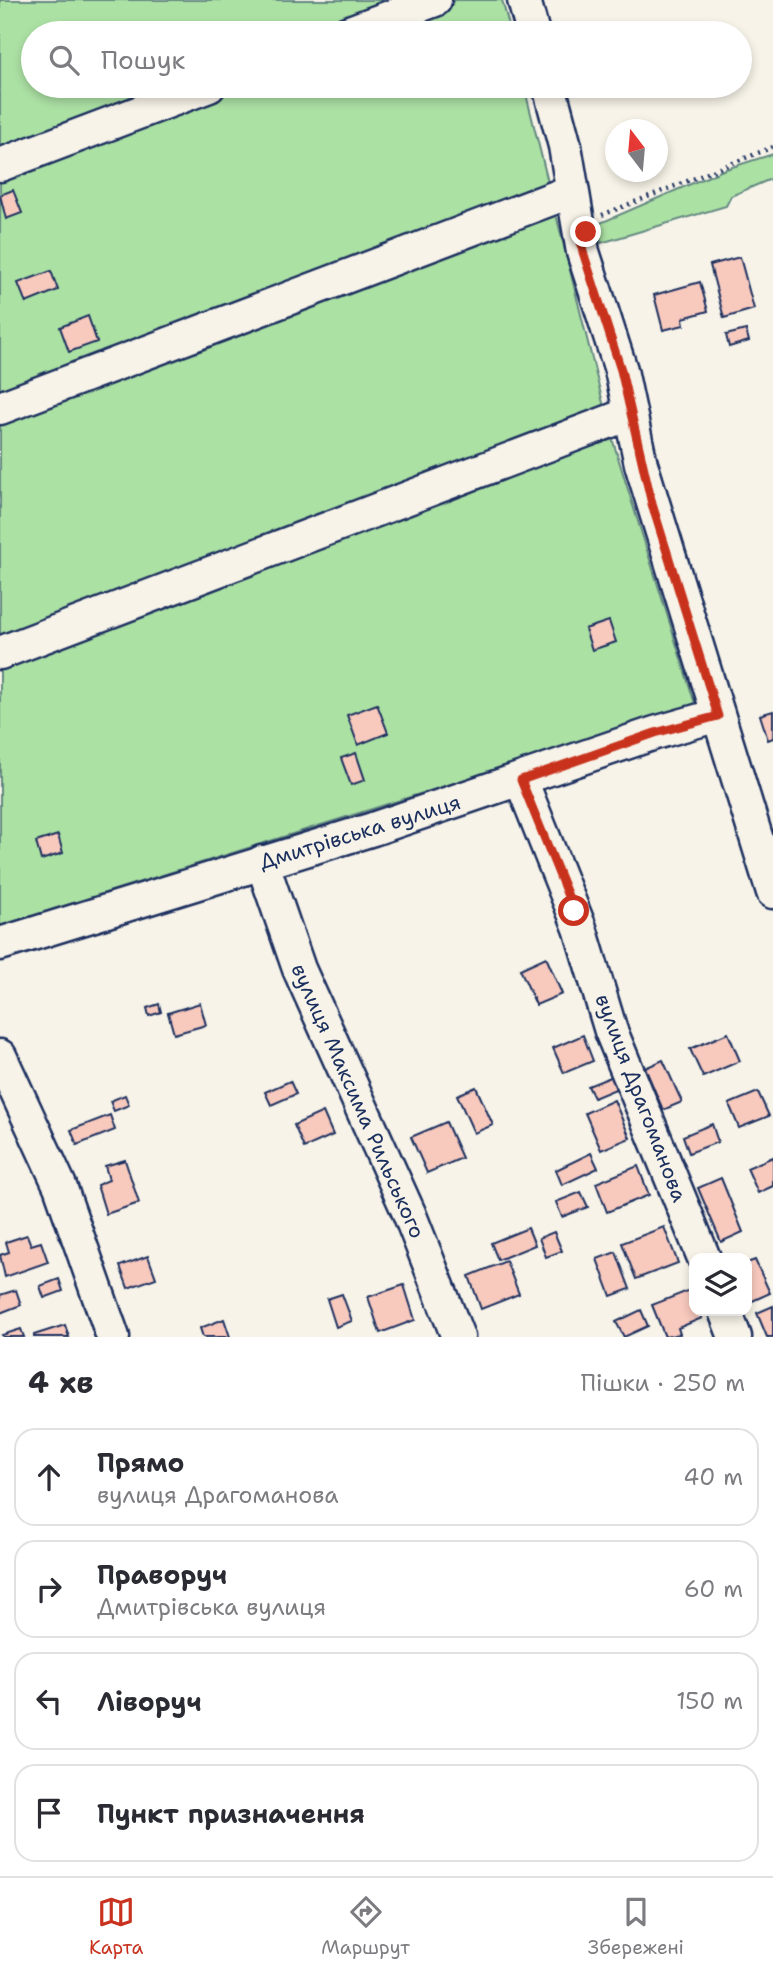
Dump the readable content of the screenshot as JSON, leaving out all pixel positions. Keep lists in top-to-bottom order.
{
  "streets": {
    "street": ["Дмитрівська вулиця", "вулиця Драгоманова", "вулиця Максима Рильського"]
  },
  "crossings": [
    ["Дмитрівська вулиця", "вулиця Драгоманова"],
    ["Дмитрівська вулиця", "вулиця Максима Рильського"]
  ],
  "north": "top",
  "page": {
    "search": "Пошук",
    "heading": ["4 хв", "Пішки · 250 m"],
    "list": [
      ["Прямо", "вулиця Драгоманова", "40 m"],
      ["Праворуч", "Дмитрівська вулиця", "60 m"],
      ["Ліворуч", "150 m"],
      "Пункт призначення"
    ],
    "nav": ["Карта", "Маршрут", "Збережені"]
  }
}
